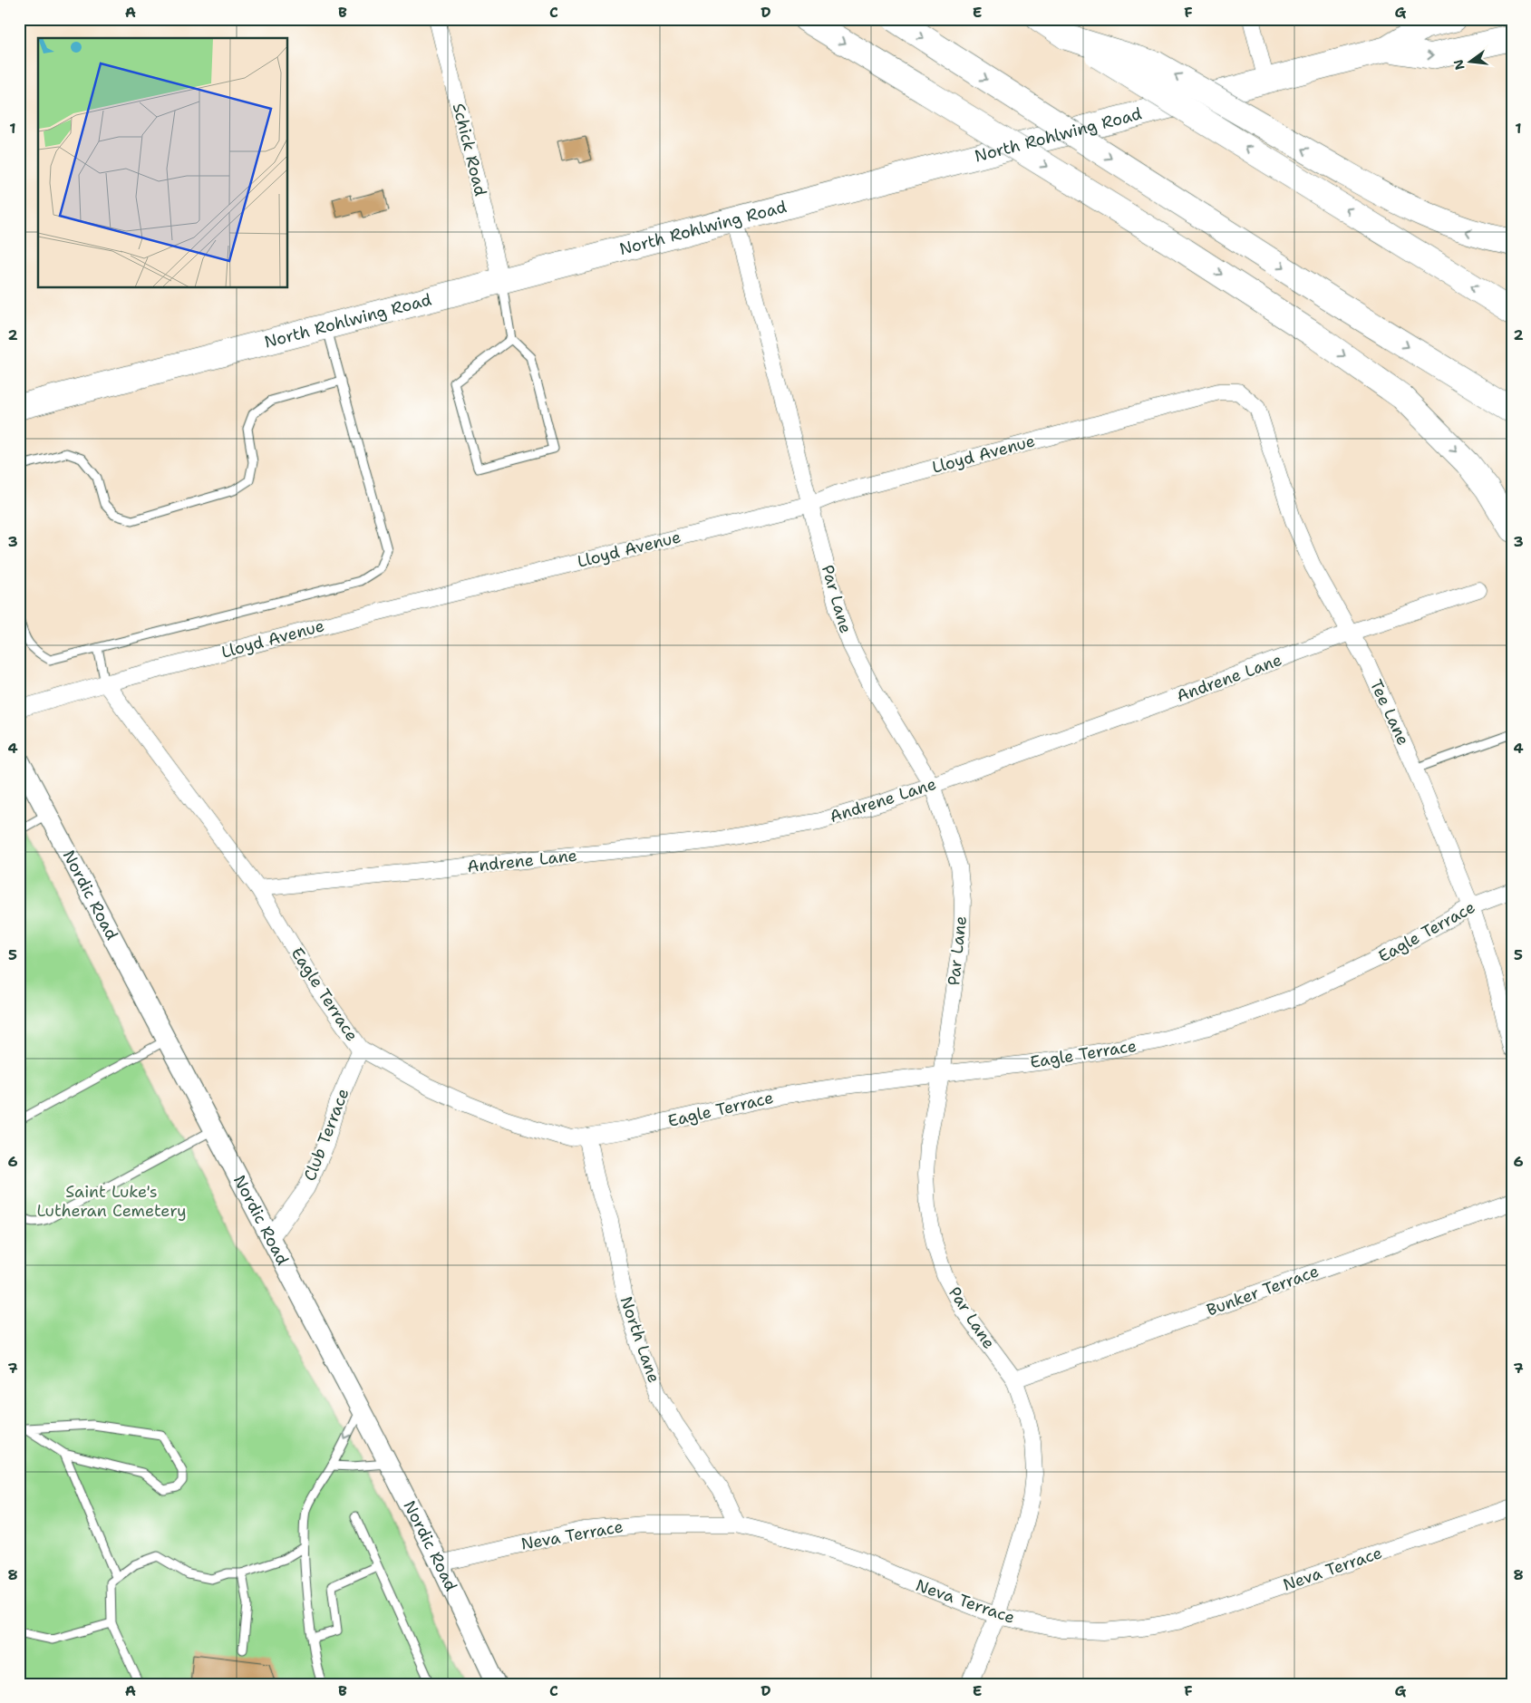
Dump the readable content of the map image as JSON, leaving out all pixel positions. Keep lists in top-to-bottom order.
{
  "streets": {
    "main road": ["North Rohlwing Road"],
    "street": [
      "Schick Road",
      "Lloyd Avenue",
      "Par Lane",
      "Andrene Lane",
      "Tee Lane",
      "Nordic Road",
      "Eagle Terrace",
      "Club Terrace",
      "Bunker Terrace",
      "North Lane",
      "Neva Terrace"
    ]
  },
  "crossings": [
    ["North Rohlwing Road", "Schick Road"],
    ["North Rohlwing Road", "Par Lane"],
    ["Lloyd Avenue", "Par Lane"],
    ["Lloyd Avenue", "Tee Lane"],
    ["Lloyd Avenue", "Eagle Terrace"],
    ["Par Lane", "Andrene Lane"],
    ["Par Lane", "Eagle Terrace"],
    ["Par Lane", "Bunker Terrace"],
    ["Par Lane", "Neva Terrace"],
    ["Andrene Lane", "Tee Lane"],
    ["Andrene Lane", "Eagle Terrace"],
    ["Tee Lane", "Eagle Terrace"],
    ["Nordic Road", "Club Terrace"],
    ["Nordic Road", "Neva Terrace"],
    ["Eagle Terrace", "Club Terrace"],
    ["Eagle Terrace", "North Lane"],
    ["North Lane", "Neva Terrace"]
  ],
  "parks": ["Saint Luke's Lutheran Cemetery"],
  "north": "left",
  "grid": {
    "columns": [
      "A",
      "B",
      "C",
      "D",
      "E",
      "F",
      "G"
    ],
    "rows": [
      "1",
      "2",
      "3",
      "4",
      "5",
      "6",
      "7",
      "8"
    ]
  }
}
